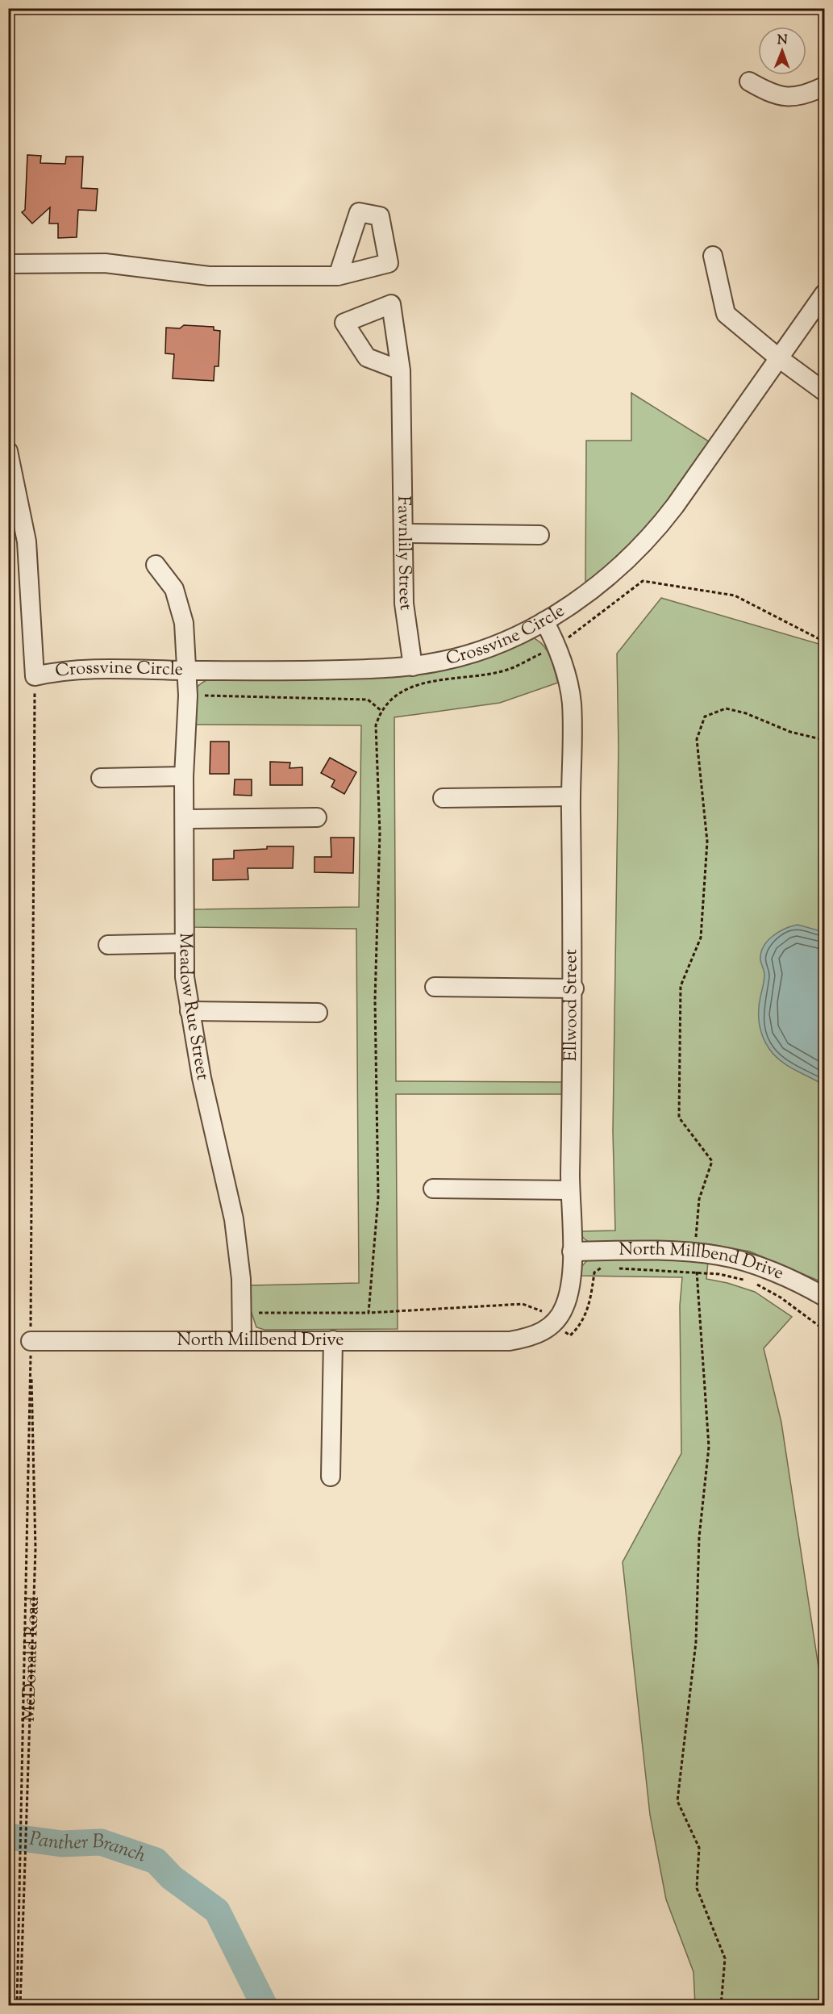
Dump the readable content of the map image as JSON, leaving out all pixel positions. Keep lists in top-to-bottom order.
{
  "streets": {
    "street": [
      "Fawnlily Street",
      "Crossvine Circle",
      "Ellwood Street",
      "Meadow Rue Street",
      "North Millbend Drive"
    ],
    "path": ["McDonald Road"]
  },
  "crossings": [
    ["Fawnlily Street", "Crossvine Circle"],
    ["Crossvine Circle", "Ellwood Street"],
    ["Crossvine Circle", "Meadow Rue Street"],
    ["Ellwood Street", "North Millbend Drive"],
    ["Meadow Rue Street", "North Millbend Drive"],
    ["North Millbend Drive", "McDonald Road"]
  ],
  "water": ["Panther Branch"],
  "north": "top"
}
